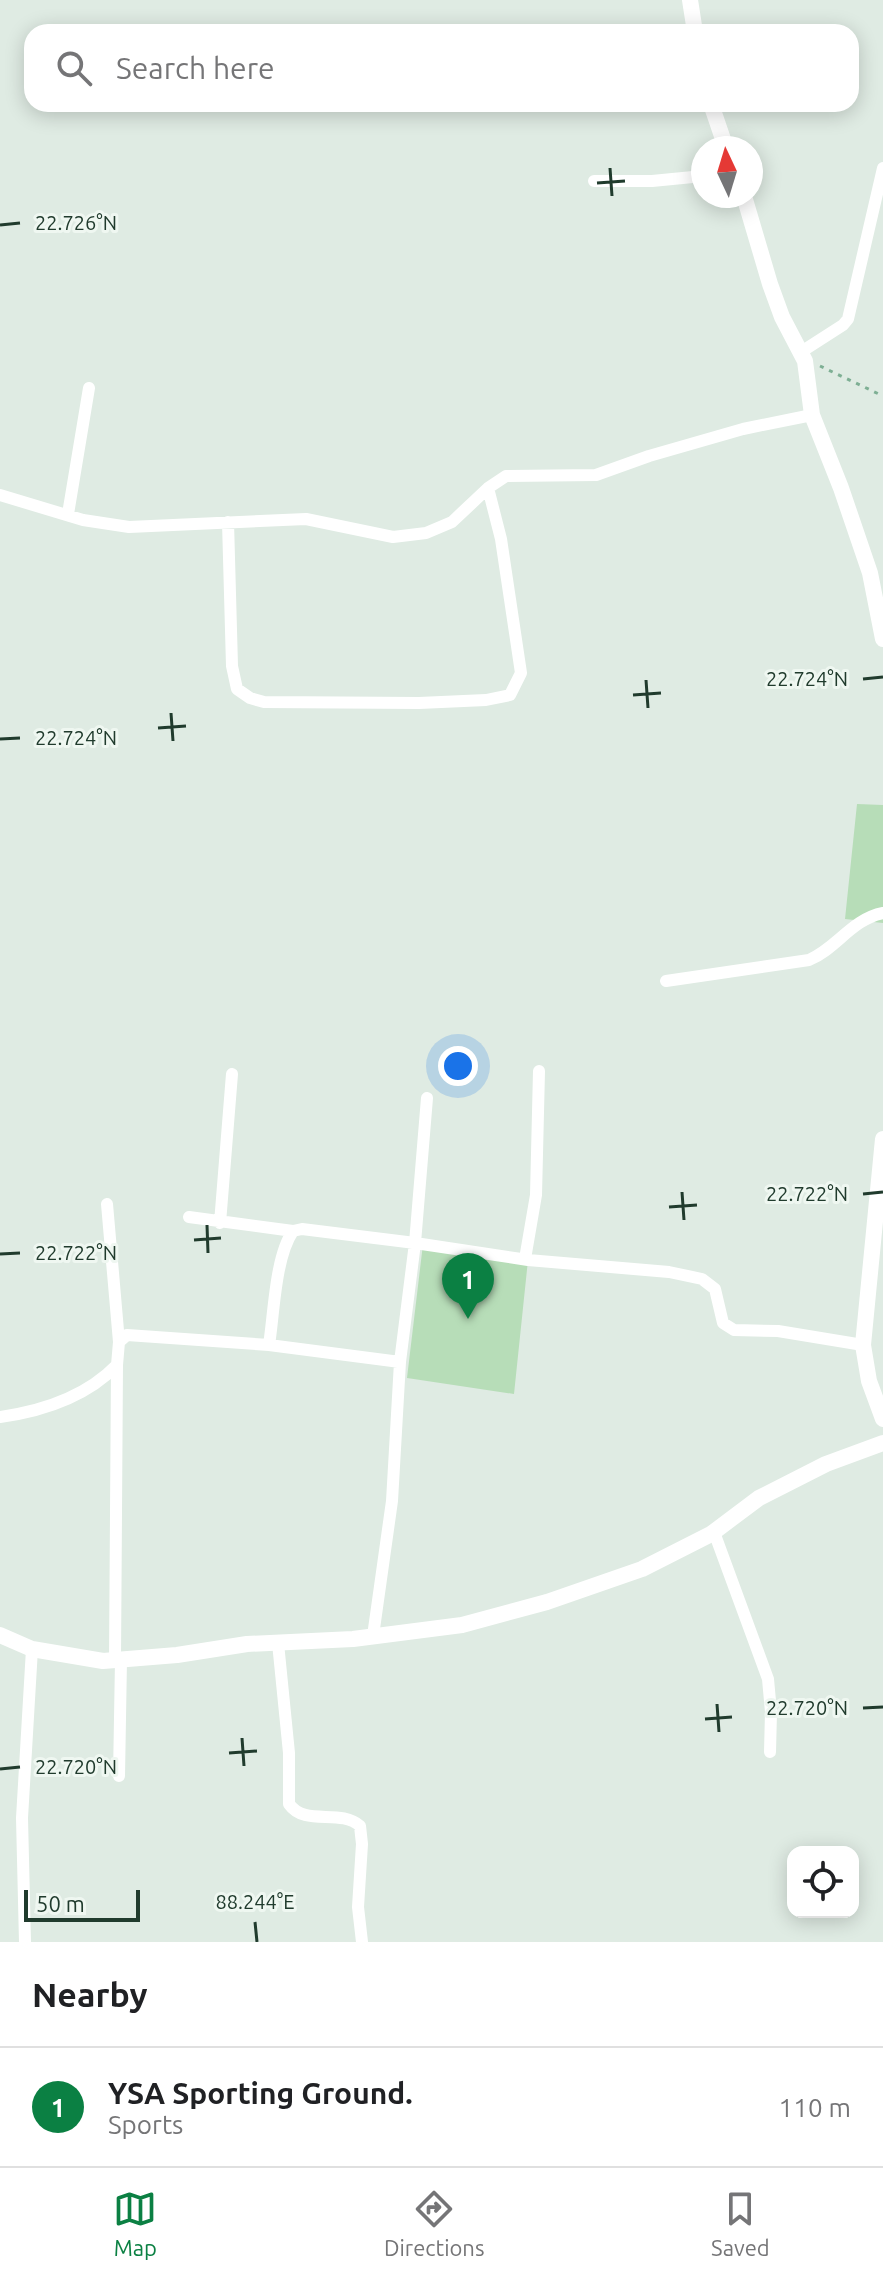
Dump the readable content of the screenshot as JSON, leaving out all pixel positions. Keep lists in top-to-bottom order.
{
  "scale_bar": "50 m",
  "north": "top",
  "page": {
    "search": "Search here",
    "pins": "1",
    "scale": "50 m",
    "heading": "Nearby",
    "list": [
      {
        "mark": "1",
        "name": "YSA Sporting Ground.",
        "note": "Sports",
        "value": "110 m"
      }
    ],
    "nav": ["Map", "Directions", "Saved"]
  },
  "coordinates": [
    "22.726°N",
    "22.724°N",
    "22.722°N",
    "22.720°N",
    "88.244°E"
  ]
}
